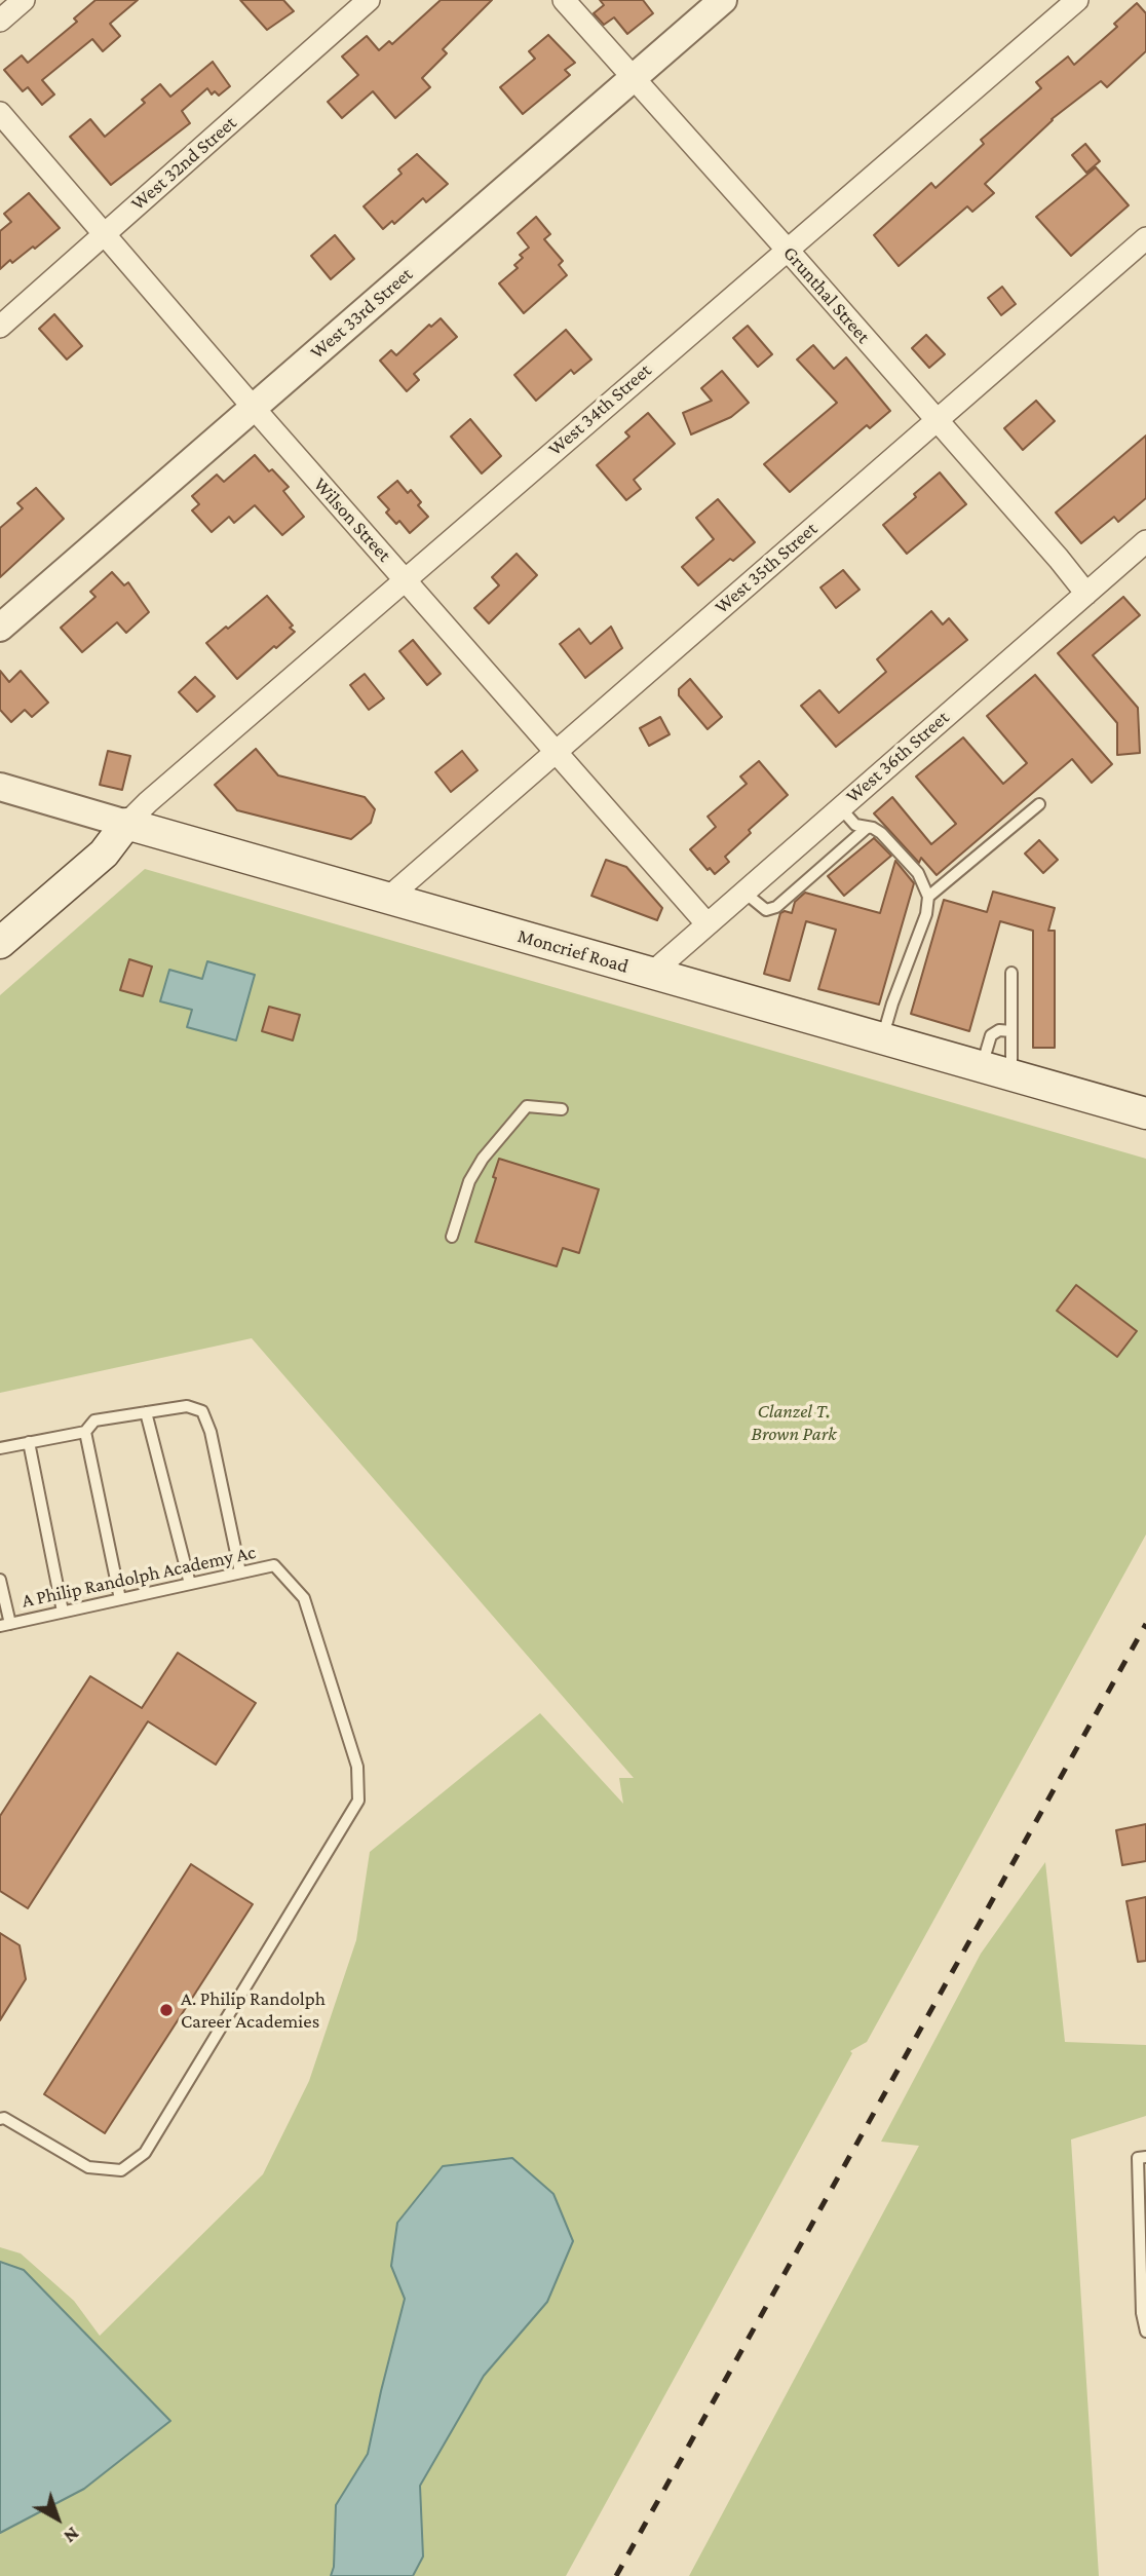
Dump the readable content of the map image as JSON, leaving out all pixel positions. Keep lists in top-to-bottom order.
{
  "streets": {
    "main road": ["Moncrief Road"],
    "street": [
      "West 32nd Street",
      "Grunthal Street",
      "West 33rd Street",
      "West 34th Street",
      "Wilson Street",
      "West 35th Street",
      "West 36th Street"
    ],
    "lane": ["A Philip Randolph Academy Ac"]
  },
  "crossings": [
    ["West 32nd Street", "Wilson Street"],
    ["Grunthal Street", "West 33rd Street"],
    ["Grunthal Street", "West 34th Street"],
    ["Grunthal Street", "West 35th Street"],
    ["Grunthal Street", "West 36th Street"],
    ["West 33rd Street", "Wilson Street"],
    ["West 34th Street", "Wilson Street"],
    ["West 34th Street", "Moncrief Road"],
    ["Wilson Street", "West 35th Street"],
    ["Wilson Street", "West 36th Street"],
    ["West 35th Street", "Moncrief Road"],
    ["West 36th Street", "Moncrief Road"]
  ],
  "parks": ["Clanzel T. Brown Park"],
  "places": ["A. Philip Randolph Career Academies"],
  "north": "bottom right"
}
